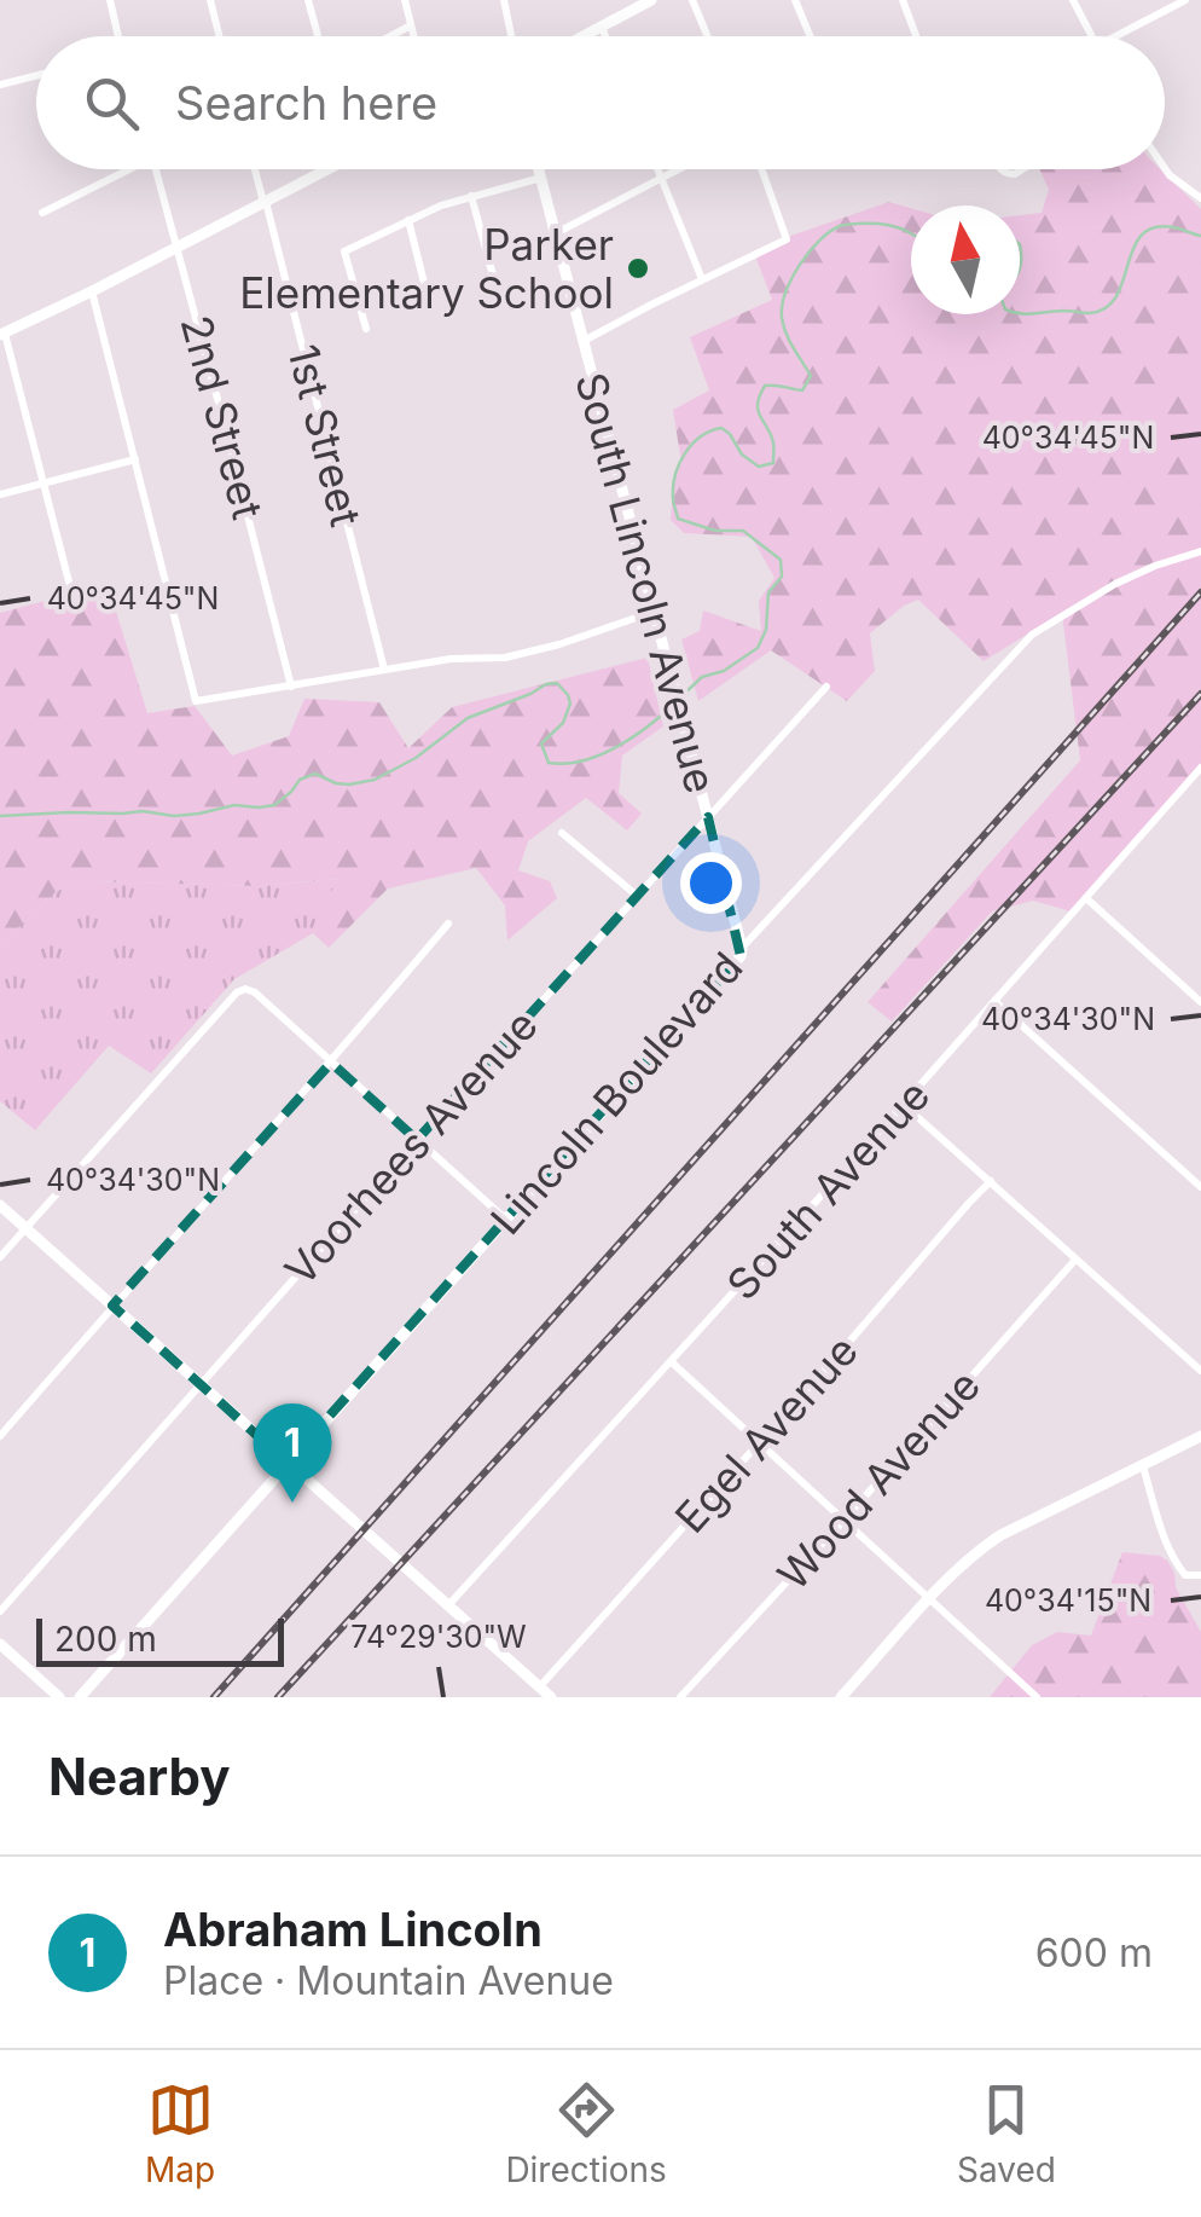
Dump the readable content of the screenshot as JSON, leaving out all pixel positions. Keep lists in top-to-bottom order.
{
  "streets": {
    "main road": ["South Lincoln Avenue", "Lincoln Boulevard"],
    "street": [
      "2nd Street",
      "1st Street",
      "Voorhees Avenue",
      "South Avenue",
      "Egel Avenue",
      "Wood Avenue"
    ]
  },
  "crossings": [
    ["South Lincoln Avenue", "Lincoln Boulevard"],
    ["South Lincoln Avenue", "Voorhees Avenue"]
  ],
  "places": ["Parker Elementary School"],
  "scale_bar": "200 m",
  "north": "top",
  "page": {
    "search": "Search here",
    "pins": "1",
    "scale": "200 m",
    "heading": "Nearby",
    "list": [
      {
        "mark": "1",
        "name": "Abraham Lincoln",
        "note": "Place · Mountain Avenue",
        "value": "600 m"
      }
    ],
    "nav": ["Map", "Directions", "Saved"]
  },
  "coordinates": [
    "40°34'45\"N",
    "40°34'30\"N",
    "40°34'15\"N",
    "74°29'30\"W"
  ]
}
